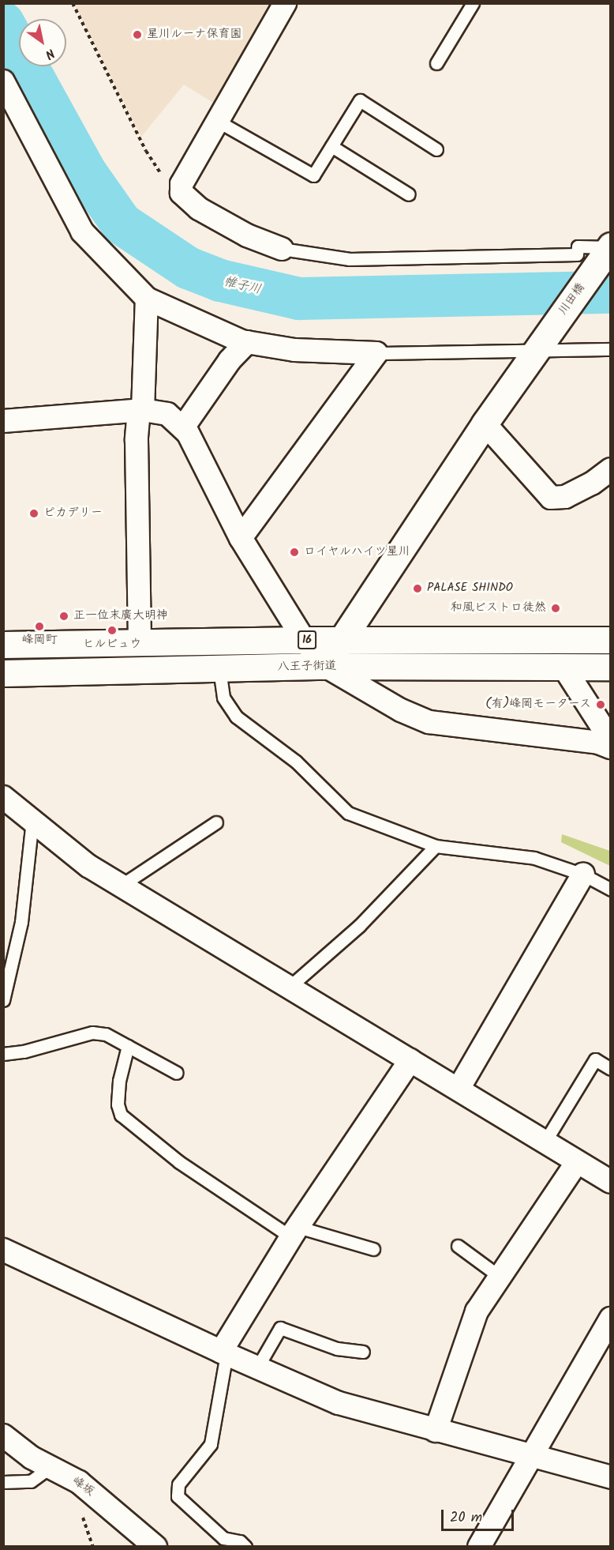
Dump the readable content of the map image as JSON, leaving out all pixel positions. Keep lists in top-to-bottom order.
{
  "streets": {
    "main road": ["川田橋", "16", "八王子街道"],
    "street": ["峰坂"]
  },
  "crossings": [
    ["川田橋", "16"],
    ["川田橋", "八王子街道"]
  ],
  "water": ["帷子川"],
  "places": [
    "星川ルーナ保育園",
    "ピカデリー",
    "ロイヤルハイツ星川",
    "PALASE SHINDO",
    "和風ビストロ徒然",
    "正一位末廣大明神",
    "峰岡町",
    "ヒルビュウ",
    "(有)峰岡モータース"
  ],
  "scale_bar": "20 m",
  "north": "bottom right"
}
